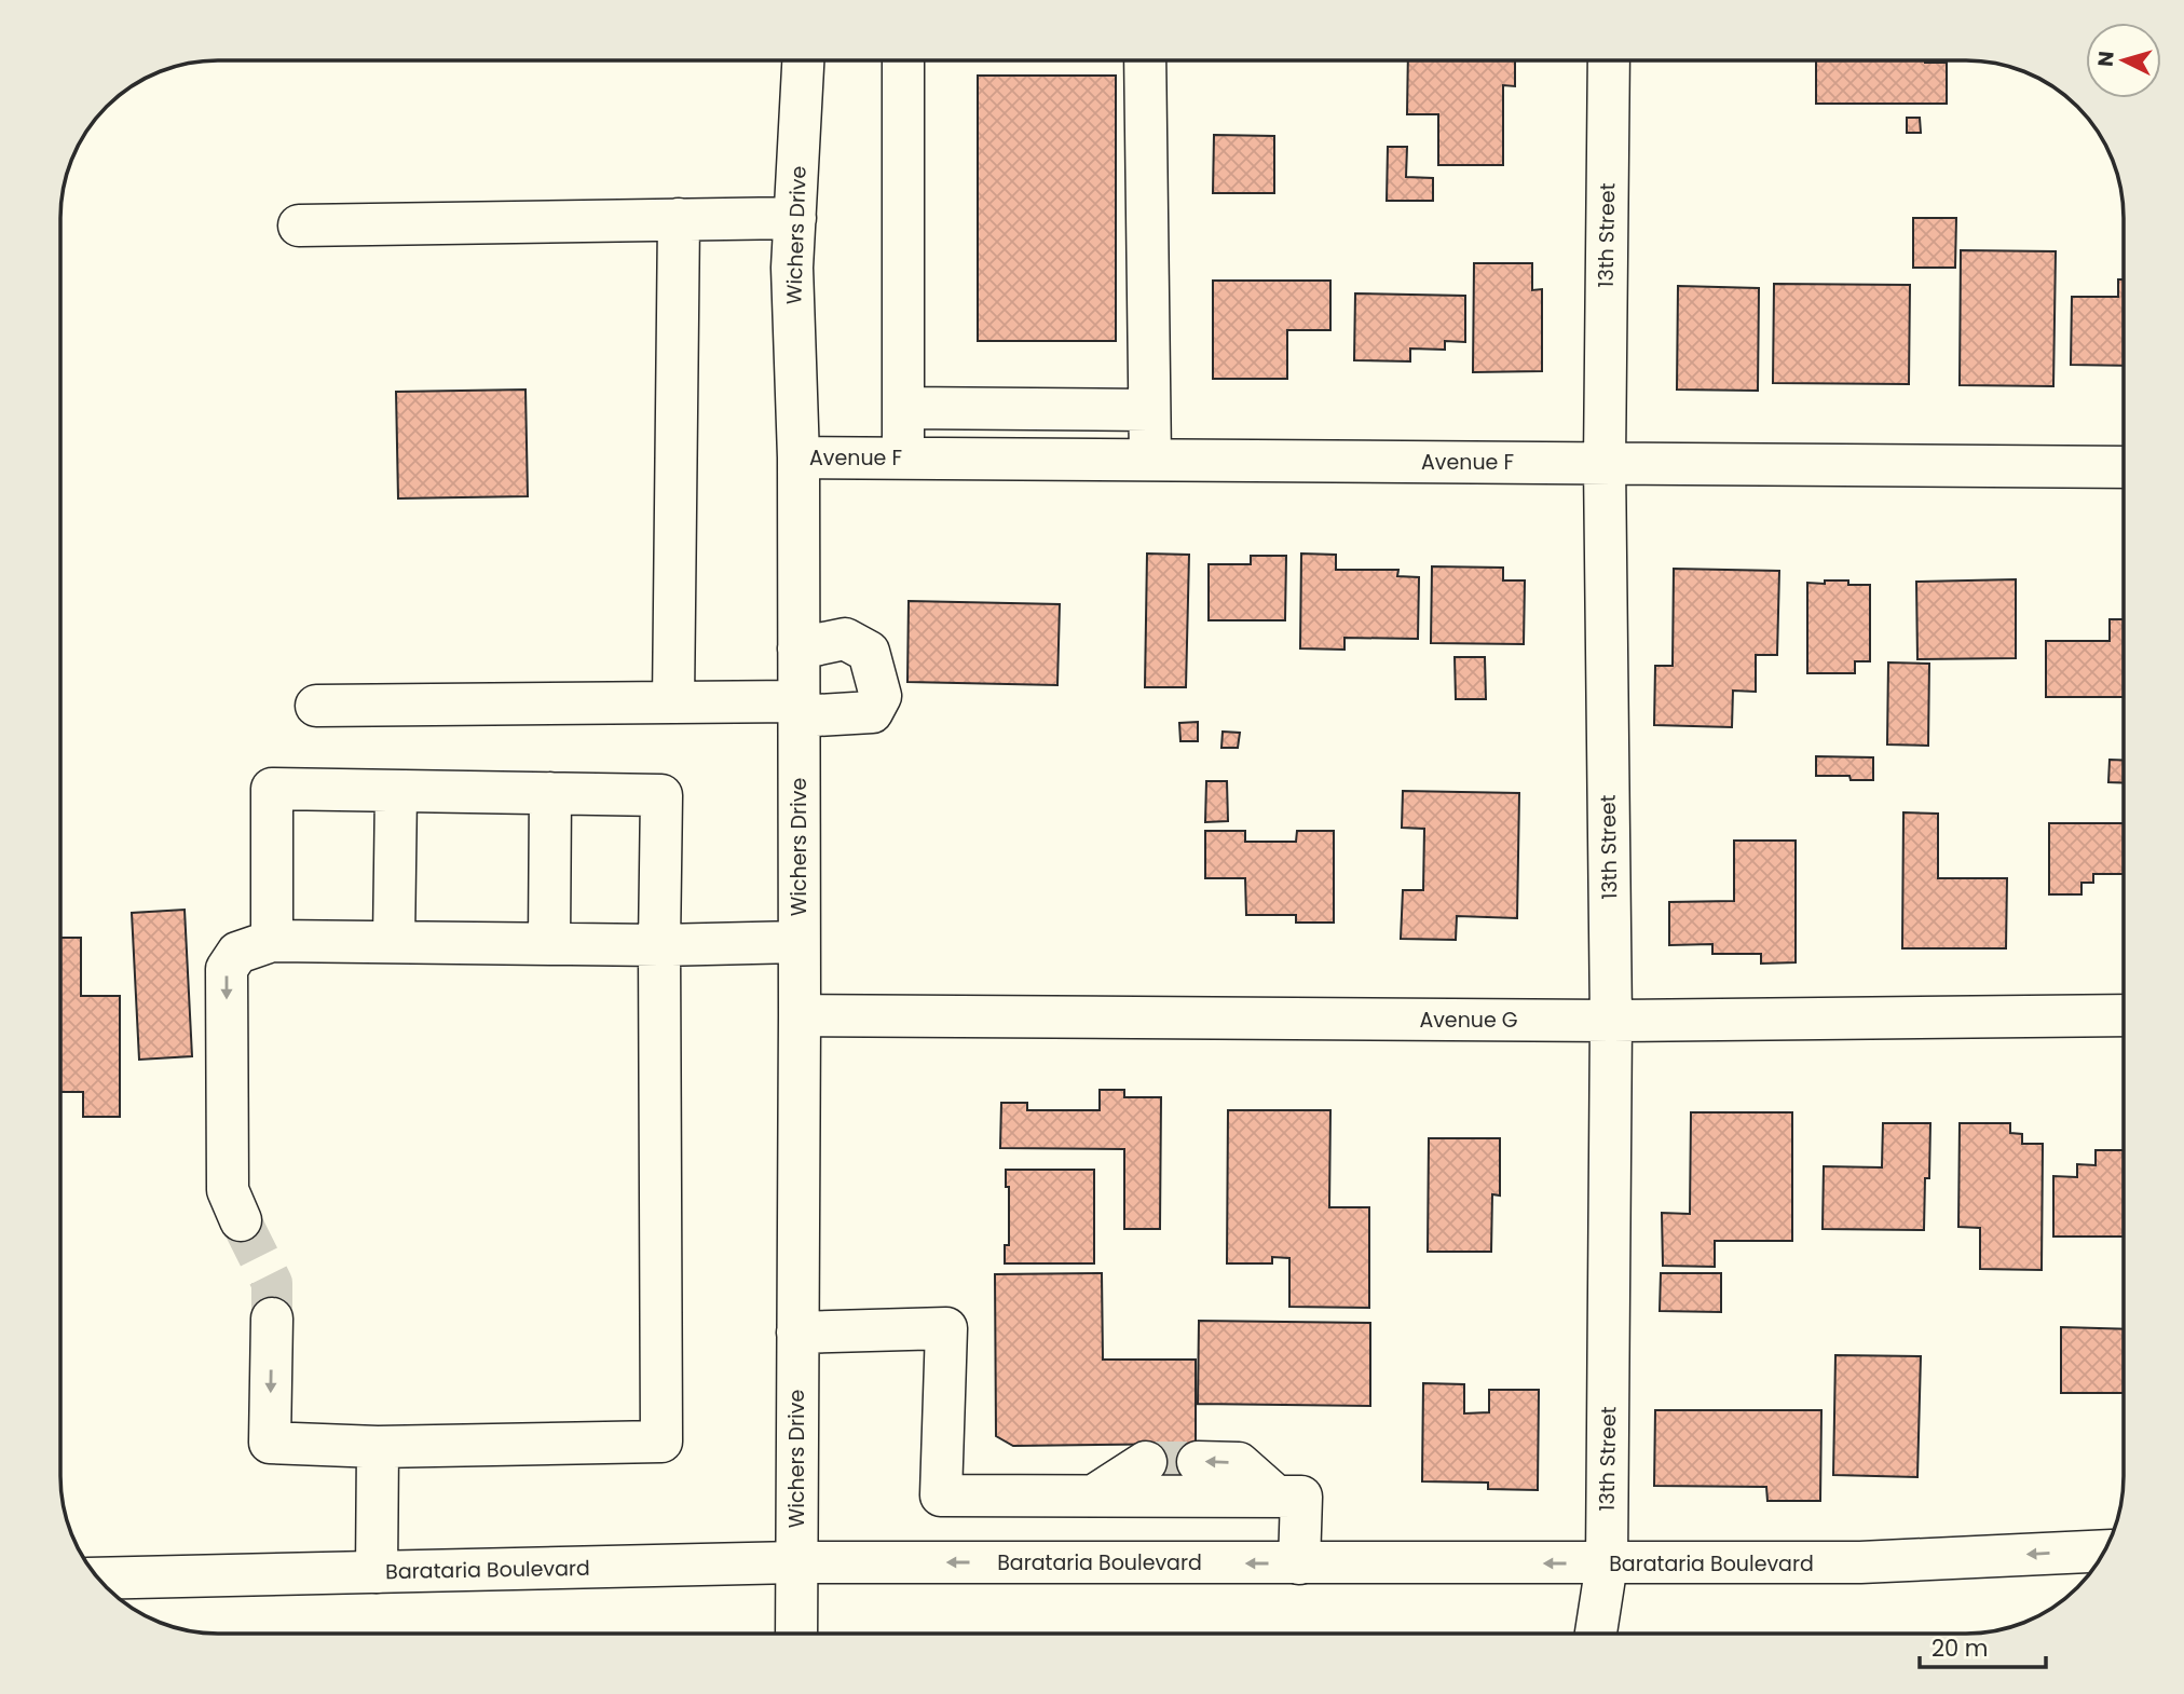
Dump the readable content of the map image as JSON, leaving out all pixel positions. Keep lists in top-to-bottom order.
{
  "streets": {
    "street": [
      "Wichers Drive",
      "13th Street",
      "Avenue F",
      "Avenue G",
      "Barataria Boulevard"
    ]
  },
  "crossings": [
    ["Wichers Drive", "Avenue F"],
    ["Wichers Drive", "Avenue G"],
    ["Wichers Drive", "Barataria Boulevard"],
    ["13th Street", "Avenue F"],
    ["13th Street", "Avenue G"],
    ["13th Street", "Barataria Boulevard"]
  ],
  "one_way": ["Barataria Boulevard"],
  "scale_bar": "20 m",
  "north": "left"
}
